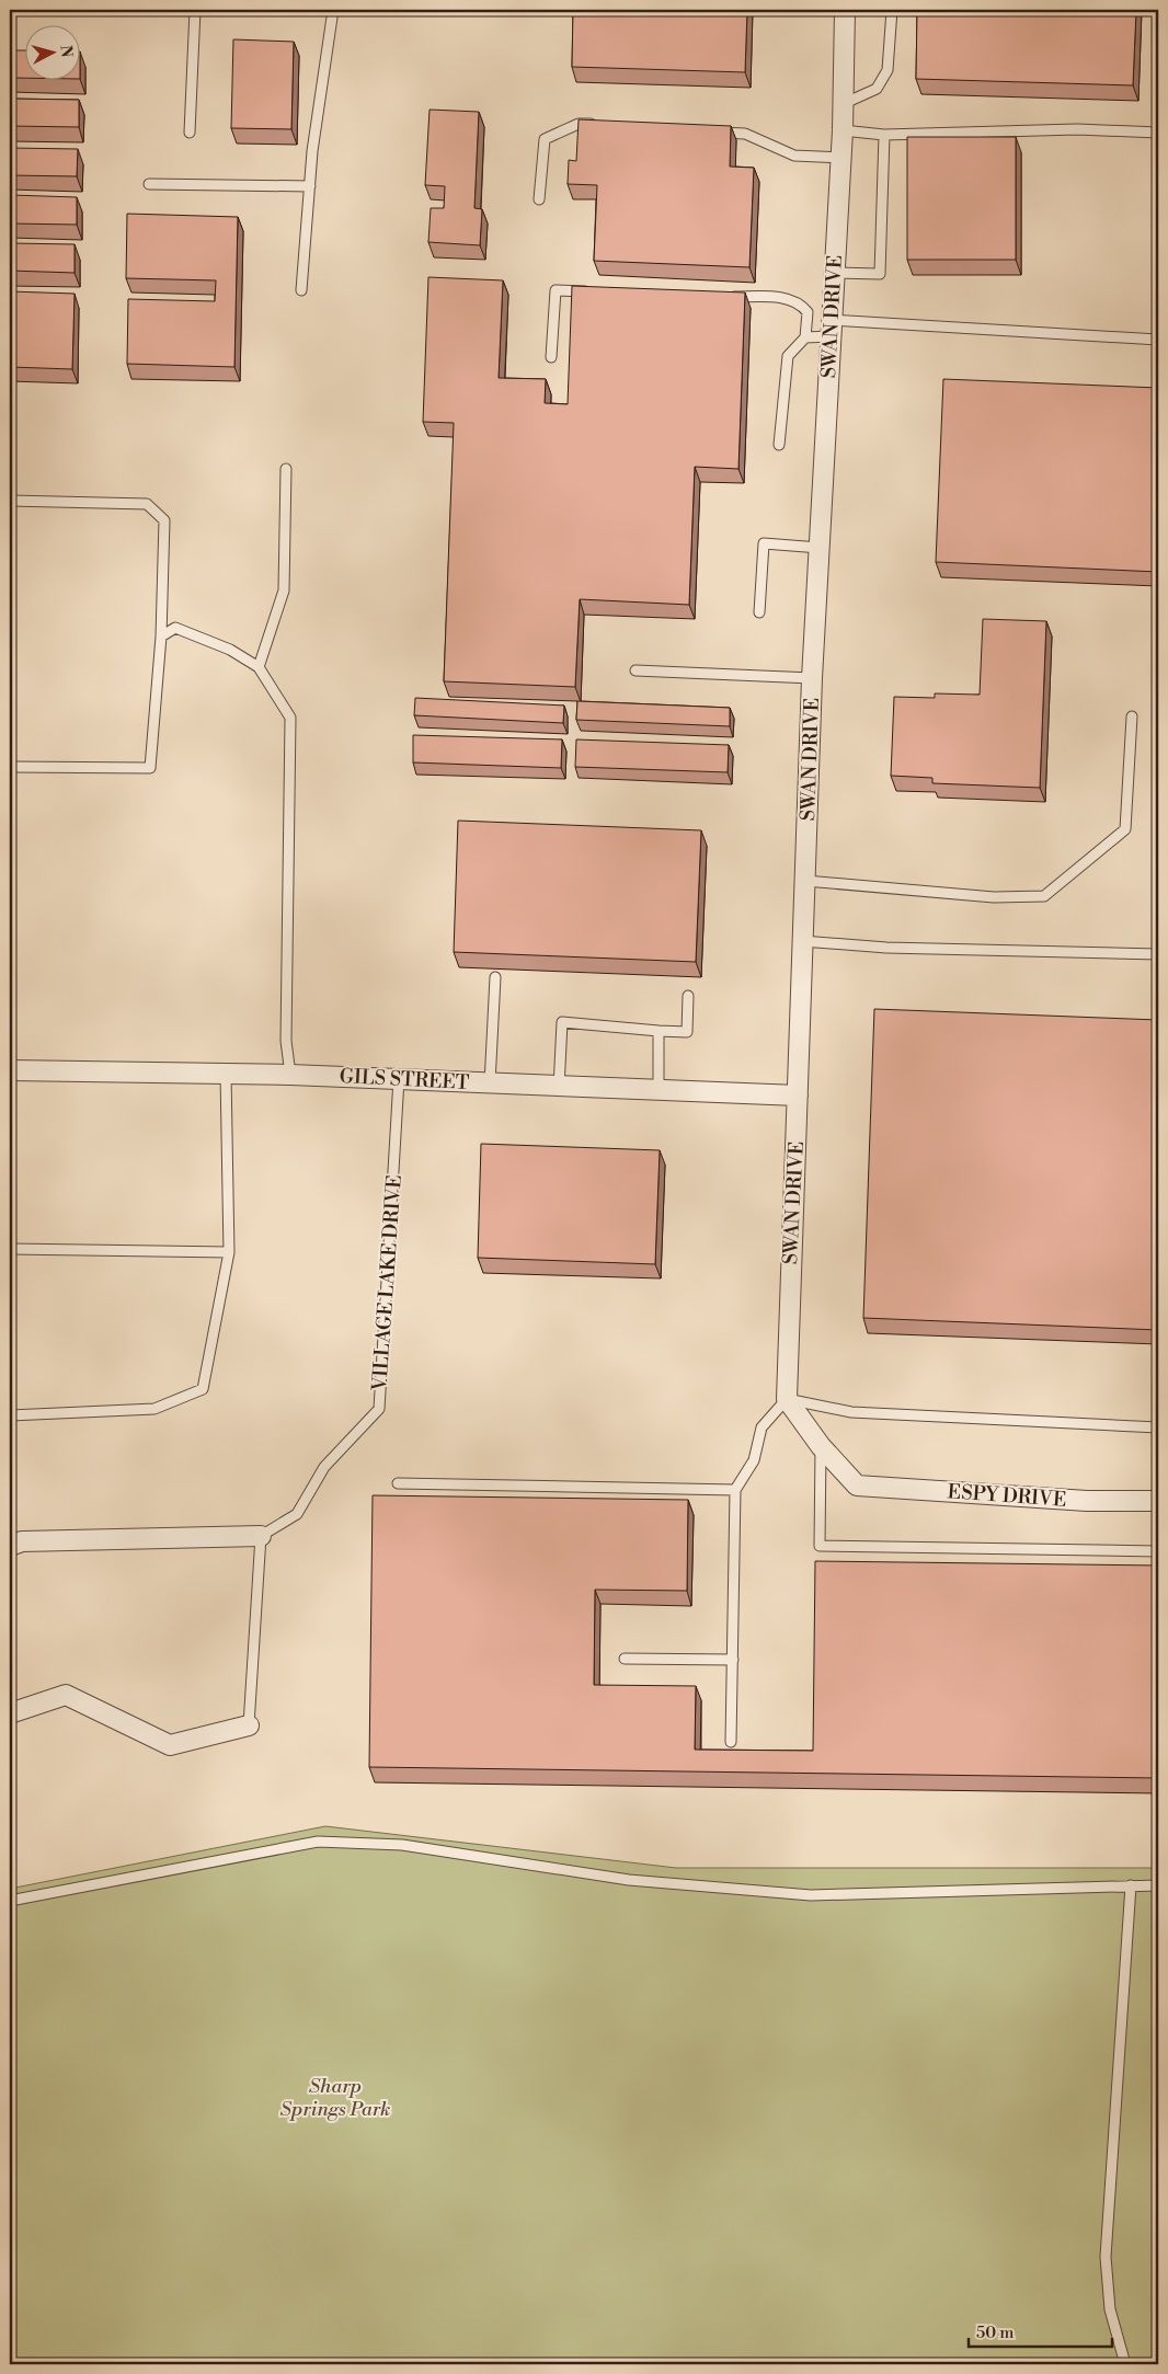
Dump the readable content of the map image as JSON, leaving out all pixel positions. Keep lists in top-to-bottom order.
{
  "streets": {
    "street": [
      "SWAN DRIVE",
      "GILS STREET",
      "VILLAGE LAKE DRIVE",
      "ESPY DRIVE"
    ]
  },
  "crossings": [
    ["SWAN DRIVE", "GILS STREET"],
    ["GILS STREET", "VILLAGE LAKE DRIVE"]
  ],
  "parks": ["Sharp Springs Park"],
  "scale_bar": "50 m",
  "north": "right"
}
